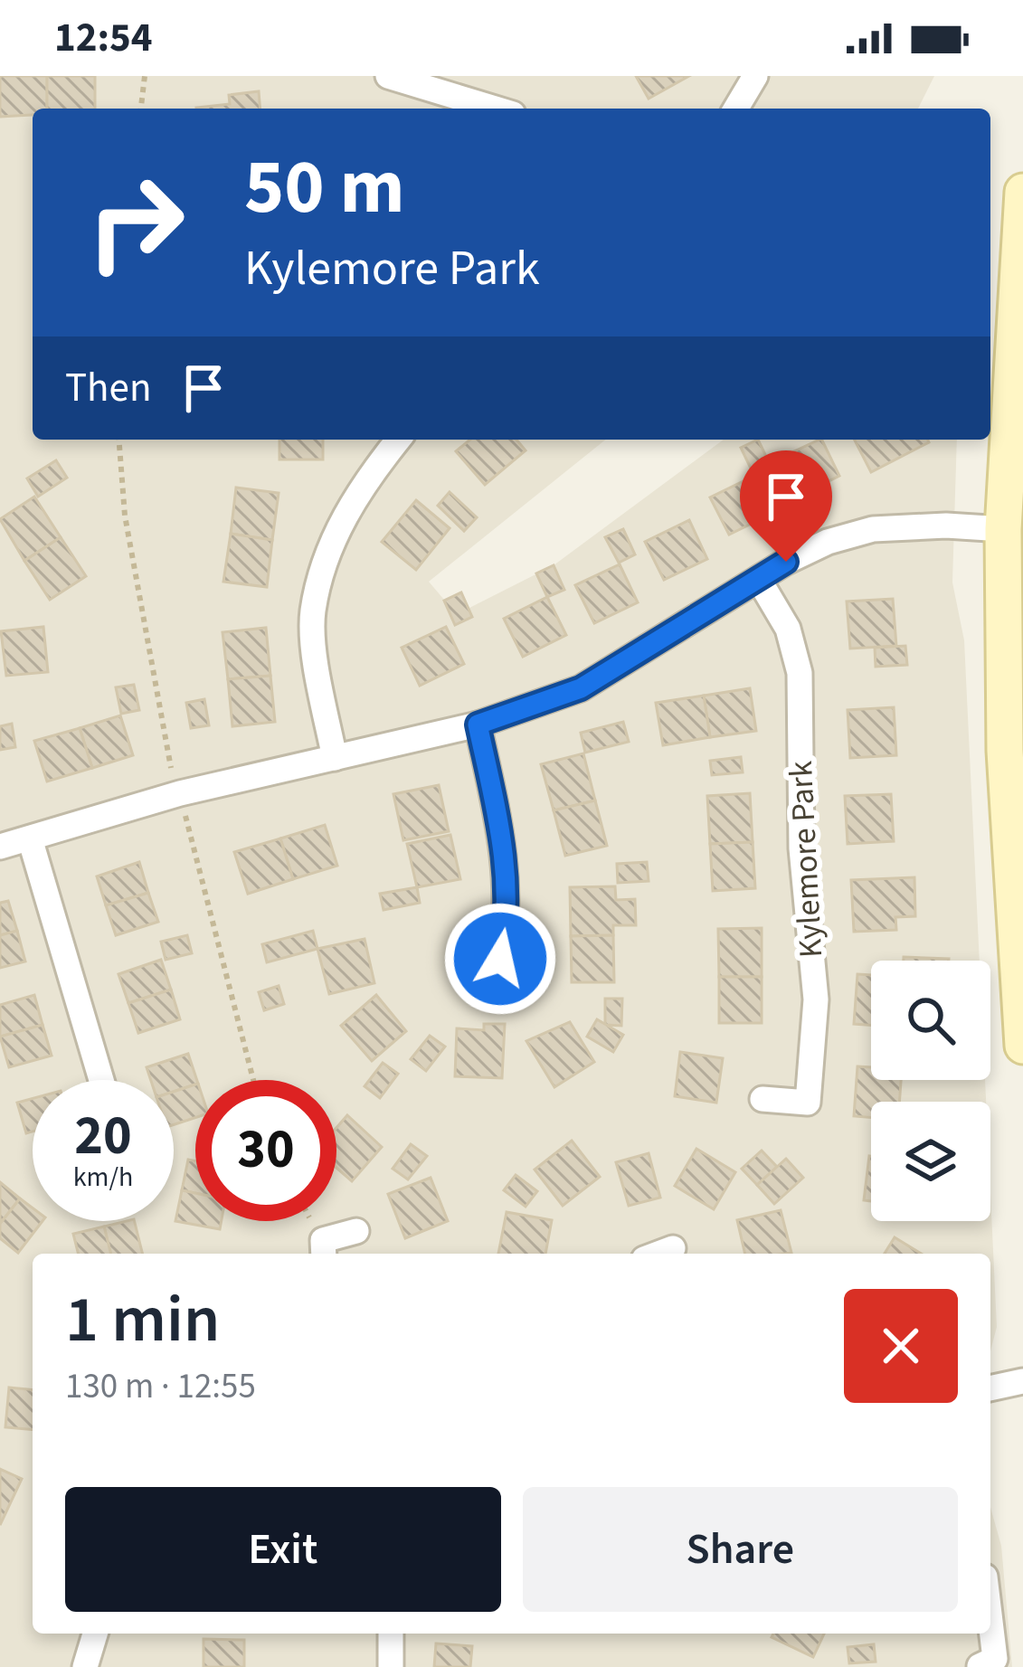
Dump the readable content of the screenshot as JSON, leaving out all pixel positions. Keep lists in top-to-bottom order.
{
  "streets": {
    "street": ["Kylemore Park"]
  },
  "page": {
    "status": "12:54",
    "turn": ["50 m", "Kylemore Park"],
    "then": "Then",
    "speed": "20 km/h",
    "limit": "30",
    "heading": ["1 min", "130 m · 12:55"],
    "buttons": ["Exit", "Share"]
  }
}
